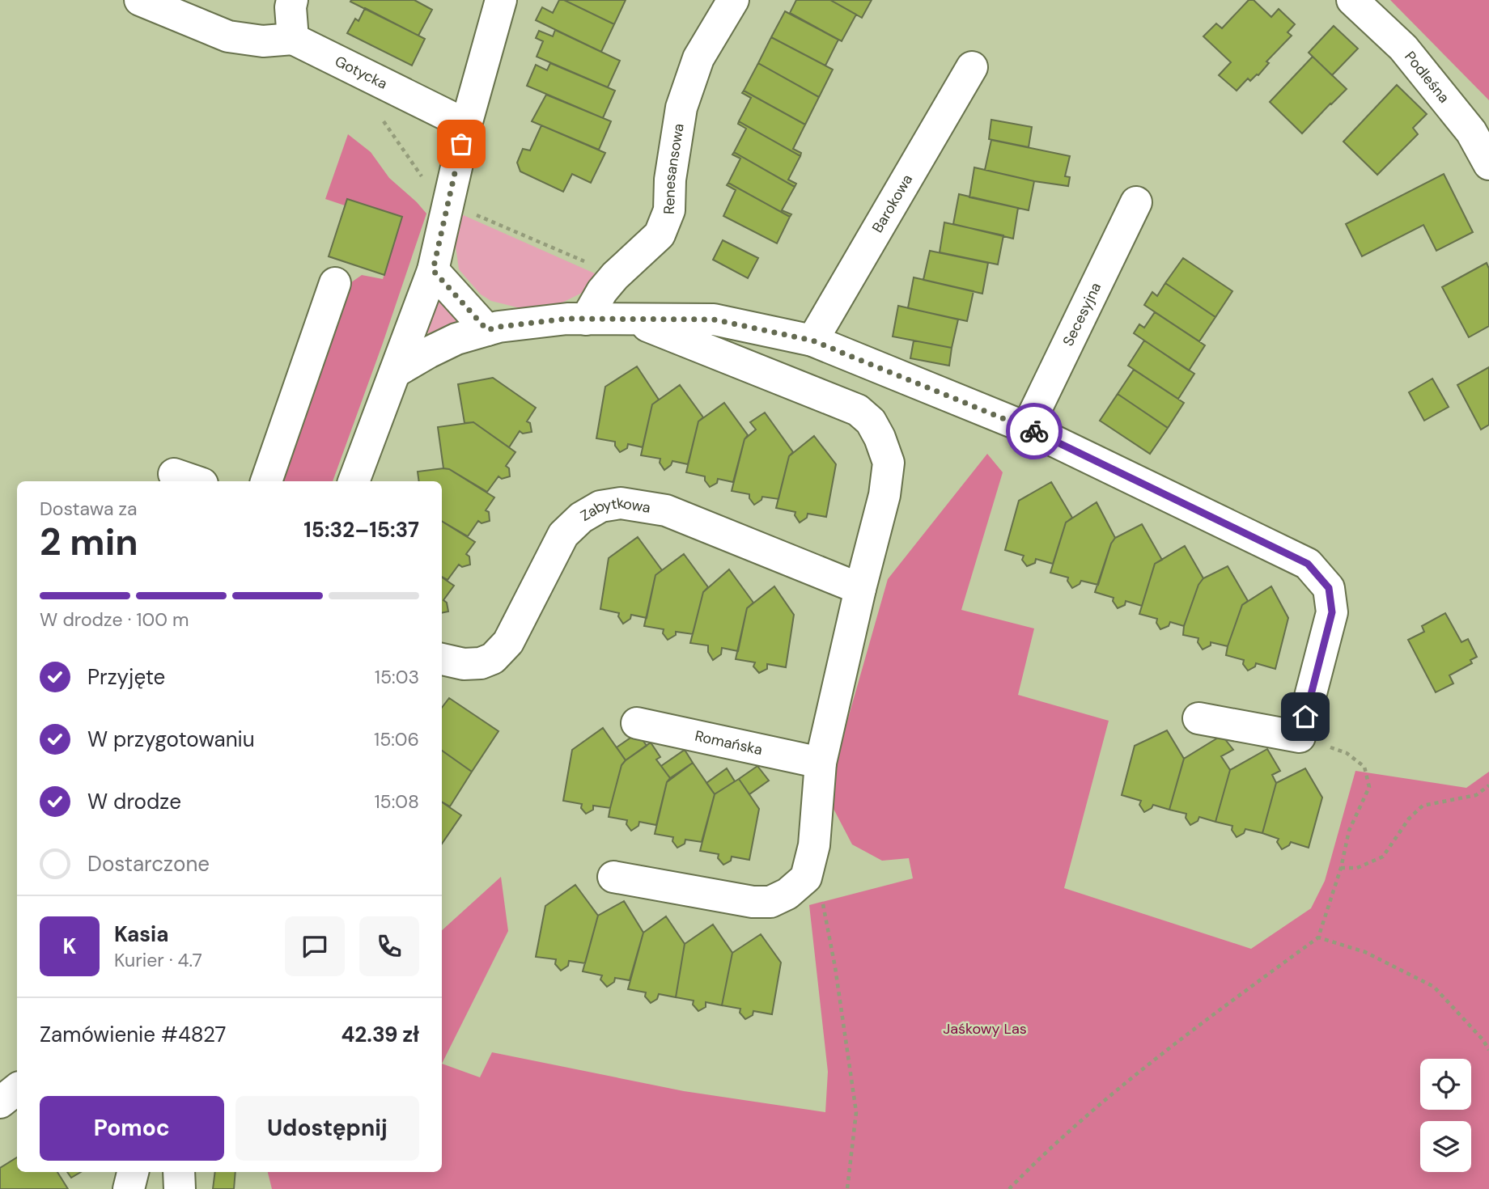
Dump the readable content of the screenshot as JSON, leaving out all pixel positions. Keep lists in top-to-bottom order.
{
  "streets": {
    "street": [
      "Gotycka",
      "Podleśna",
      "Renesansowa",
      "Barokowa",
      "Secesyjna",
      "Zabytkowa",
      "Romańska"
    ]
  },
  "parks": ["Jaśkowy Las"],
  "page": {
    "heading": ["2 min", "Dostawa za", "15:32–15:37"],
    "panel": [
      "Kasia",
      "Kurier · 4.7",
      "Zamówienie #4827",
      "42.39 zł"
    ],
    "bar": "W drodze · 100 m",
    "list": [
      ["Przyjęte", "15:03"],
      ["W przygotowaniu", "15:06"],
      ["W drodze", "15:08"],
      "Dostarczone"
    ],
    "round": "K",
    "buttons": ["Pomoc", "Udostępnij"]
  }
}
